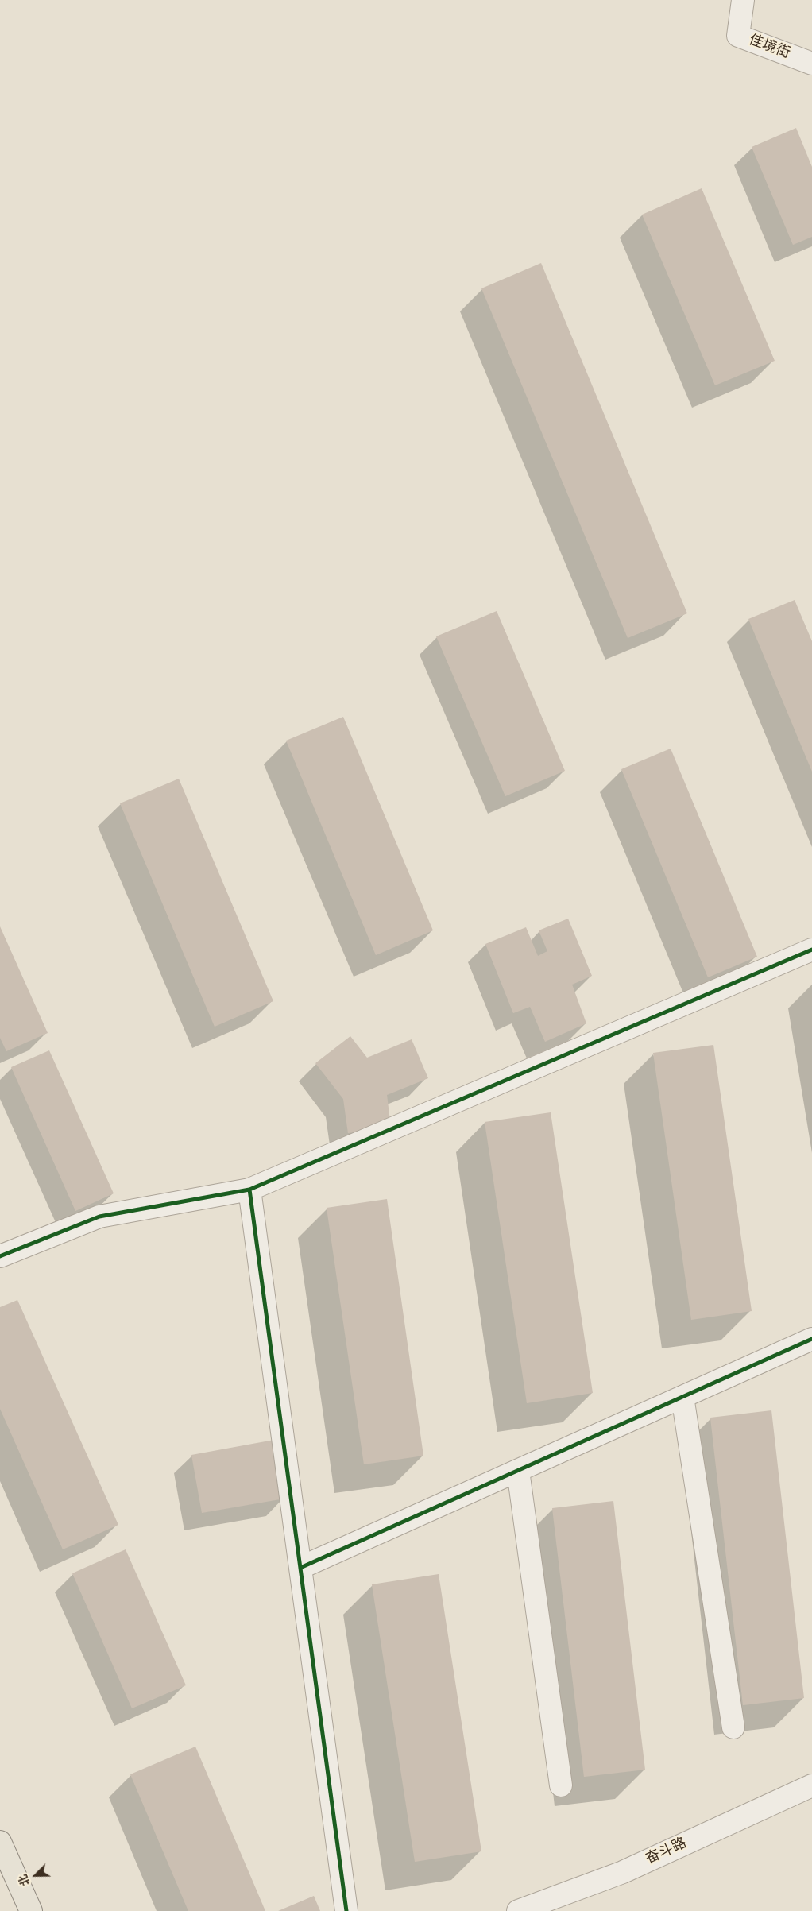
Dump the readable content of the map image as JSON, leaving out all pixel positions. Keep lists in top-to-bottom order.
{
  "streets": {
    "street": ["佳境街", "奋斗路"]
  },
  "north": "bottom left"
}
